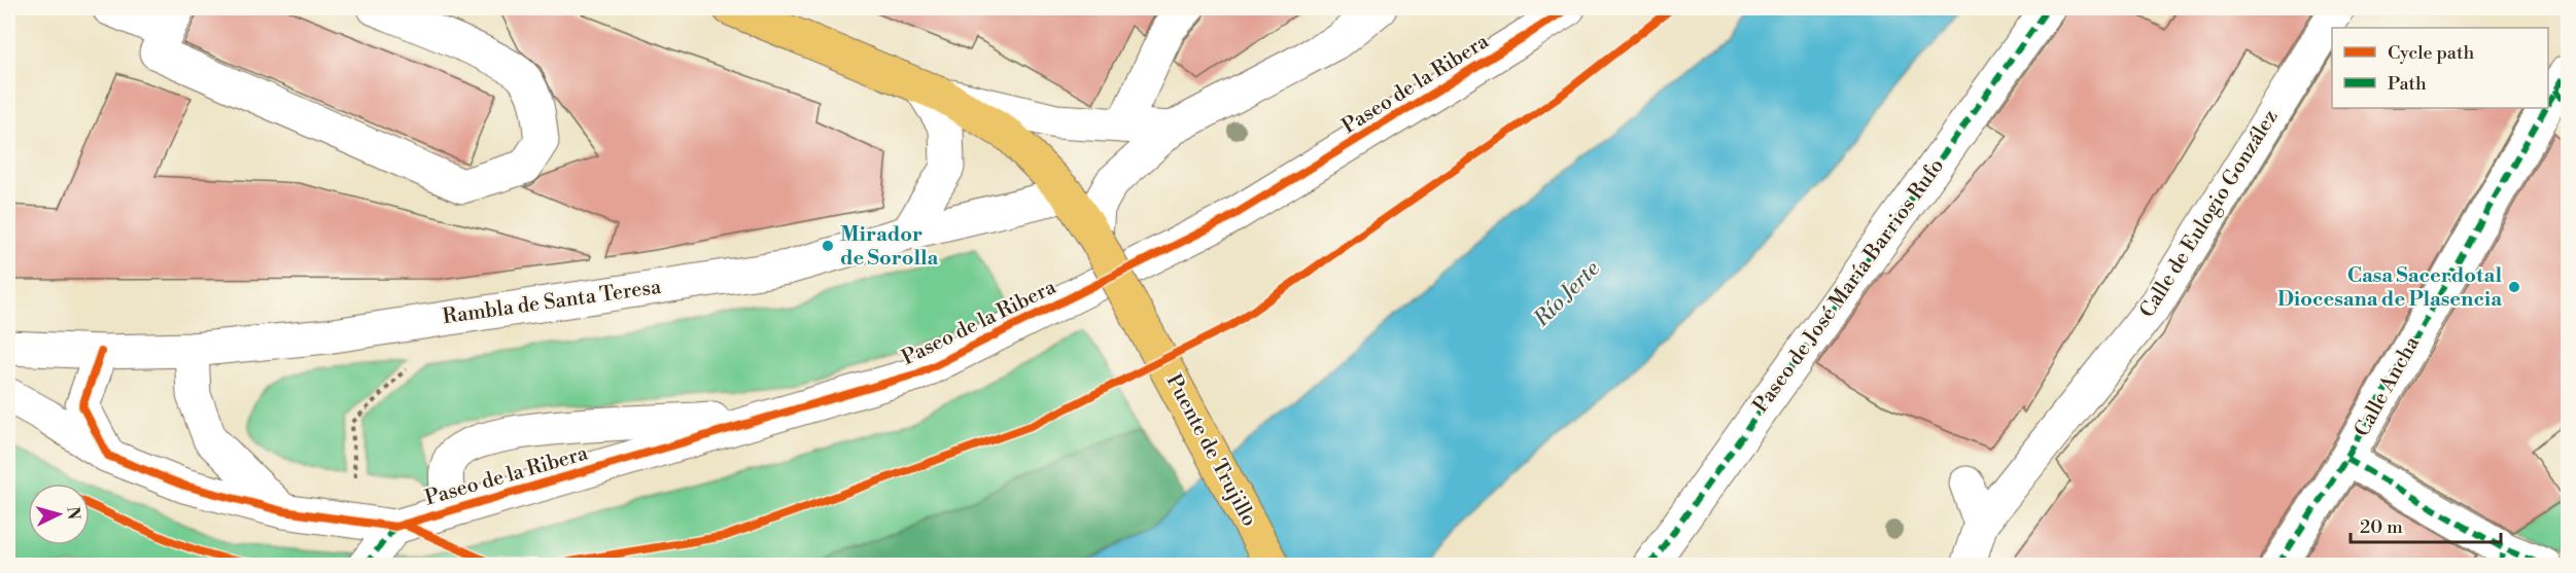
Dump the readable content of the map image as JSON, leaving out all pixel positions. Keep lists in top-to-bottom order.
{
  "streets": {
    "main road": ["Puente de Trujillo"],
    "street": [
      "Paseo de la Ribera",
      "Calle de Eulogio González",
      "Paseo de José María Barrios Rufo",
      "Rambla de Santa Teresa",
      "Calle Ancha"
    ]
  },
  "crossings": [
    ["Rambla de Santa Teresa", "Puente de Trujillo"]
  ],
  "water": ["Río Jerte"],
  "places": ["Mirador de Sorolla", "Casa Sacerdotal Diocesana de Plasencia"],
  "legend": ["Cycle path", "Path"],
  "scale_bar": "20 m",
  "north": "right"
}
